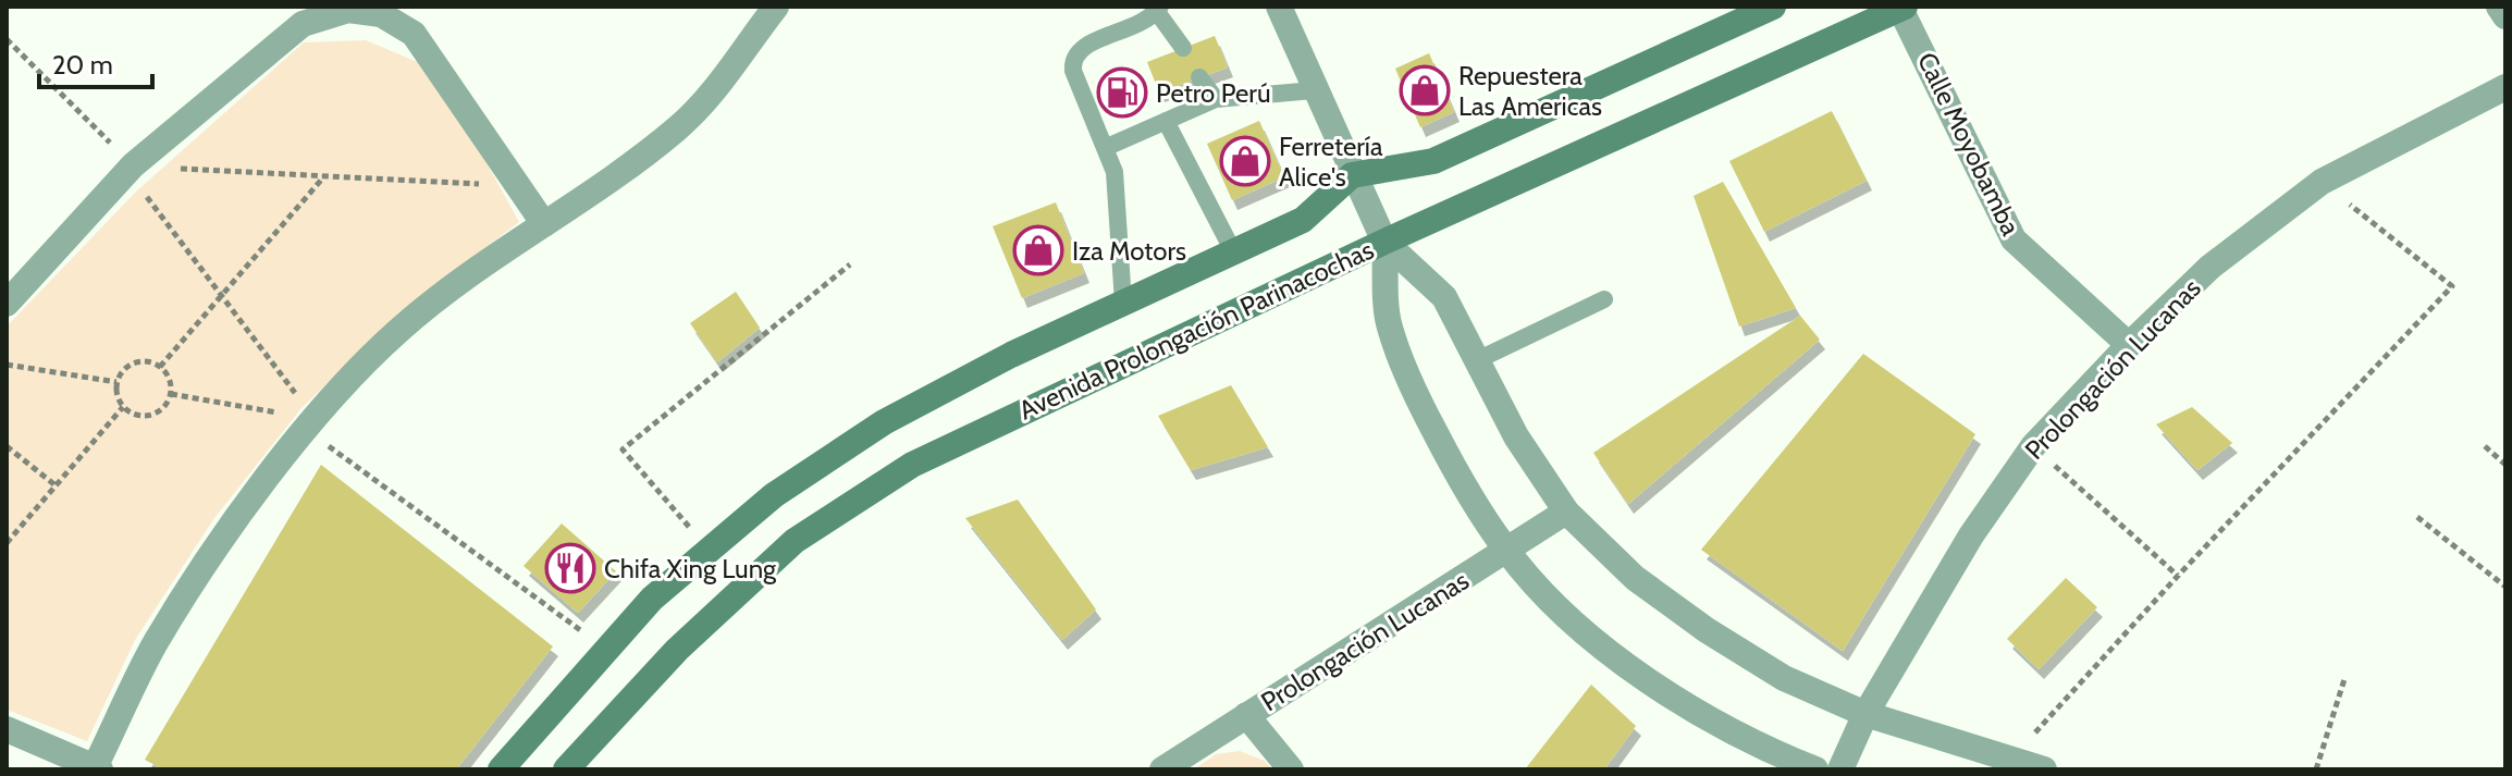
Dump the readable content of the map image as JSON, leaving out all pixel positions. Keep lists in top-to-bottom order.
{
  "streets": {
    "main road": ["Avenida Prolongación Parinacochas"],
    "street": ["Calle Moyobamba", "Prolongación Lucanas"]
  },
  "crossings": [
    ["Calle Moyobamba", "Avenida Prolongación Parinacochas"],
    ["Calle Moyobamba", "Prolongación Lucanas"]
  ],
  "places": {
    "shop": ["Repuestera Las Americas", "Ferretería Alice's", "Iza Motors"],
    "fuel station": ["Petro Perú"],
    "restaurant": ["Chifa Xing Lung"]
  },
  "scale_bar": "20 m"
}
